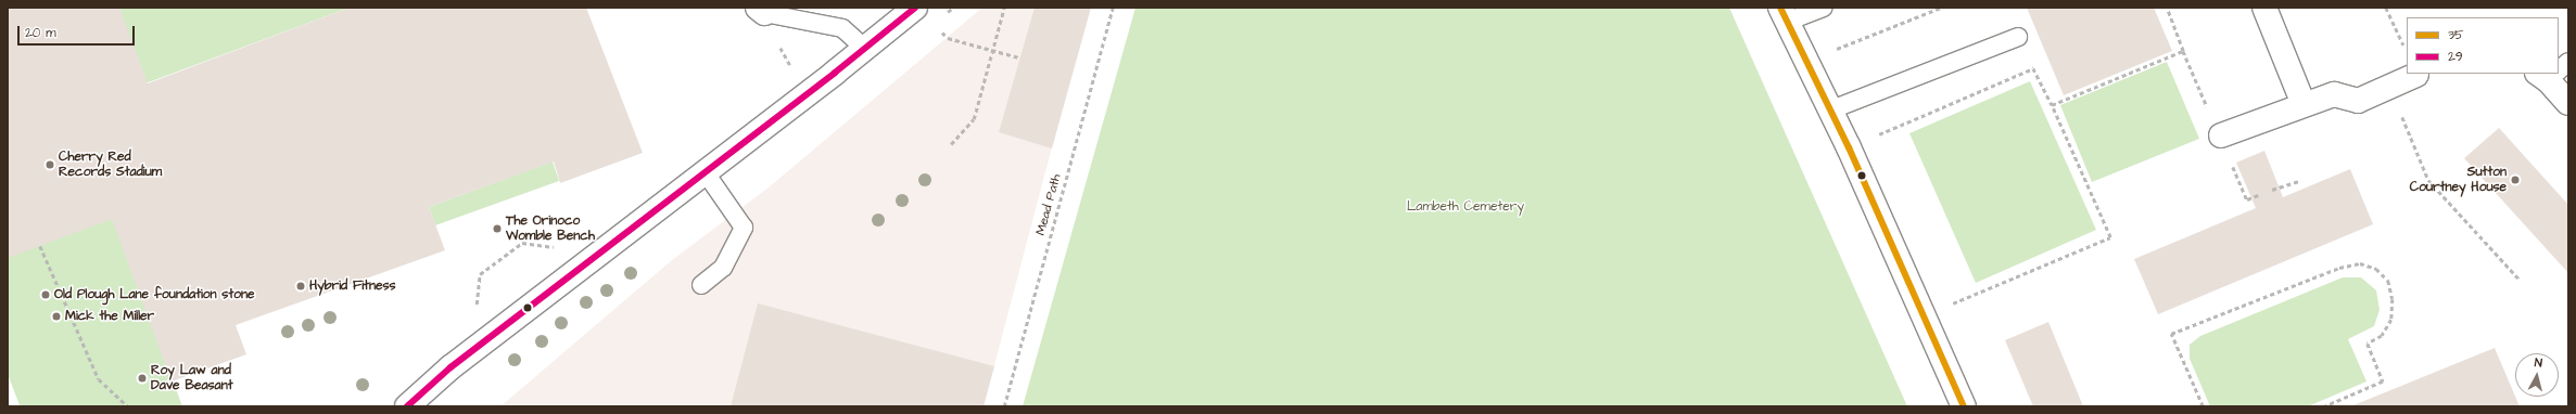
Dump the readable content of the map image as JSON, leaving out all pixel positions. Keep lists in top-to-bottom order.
{
  "streets": {
    "path": ["Mead Path"]
  },
  "parks": ["Lambeth Cemetery"],
  "places": [
    "Cherry Red Records Stadium",
    "Sutton Courtney House",
    "The Orinoco Womble Bench",
    "Hybrid Fitness",
    "Old Plough Lane foundation stone",
    "Mick the Miller",
    "Roy Law and Dave Beasant"
  ],
  "lines": ["transit line 35", "transit line 29"],
  "legend": ["35", "29"],
  "scale_bar": "20 m",
  "north": "top"
}
